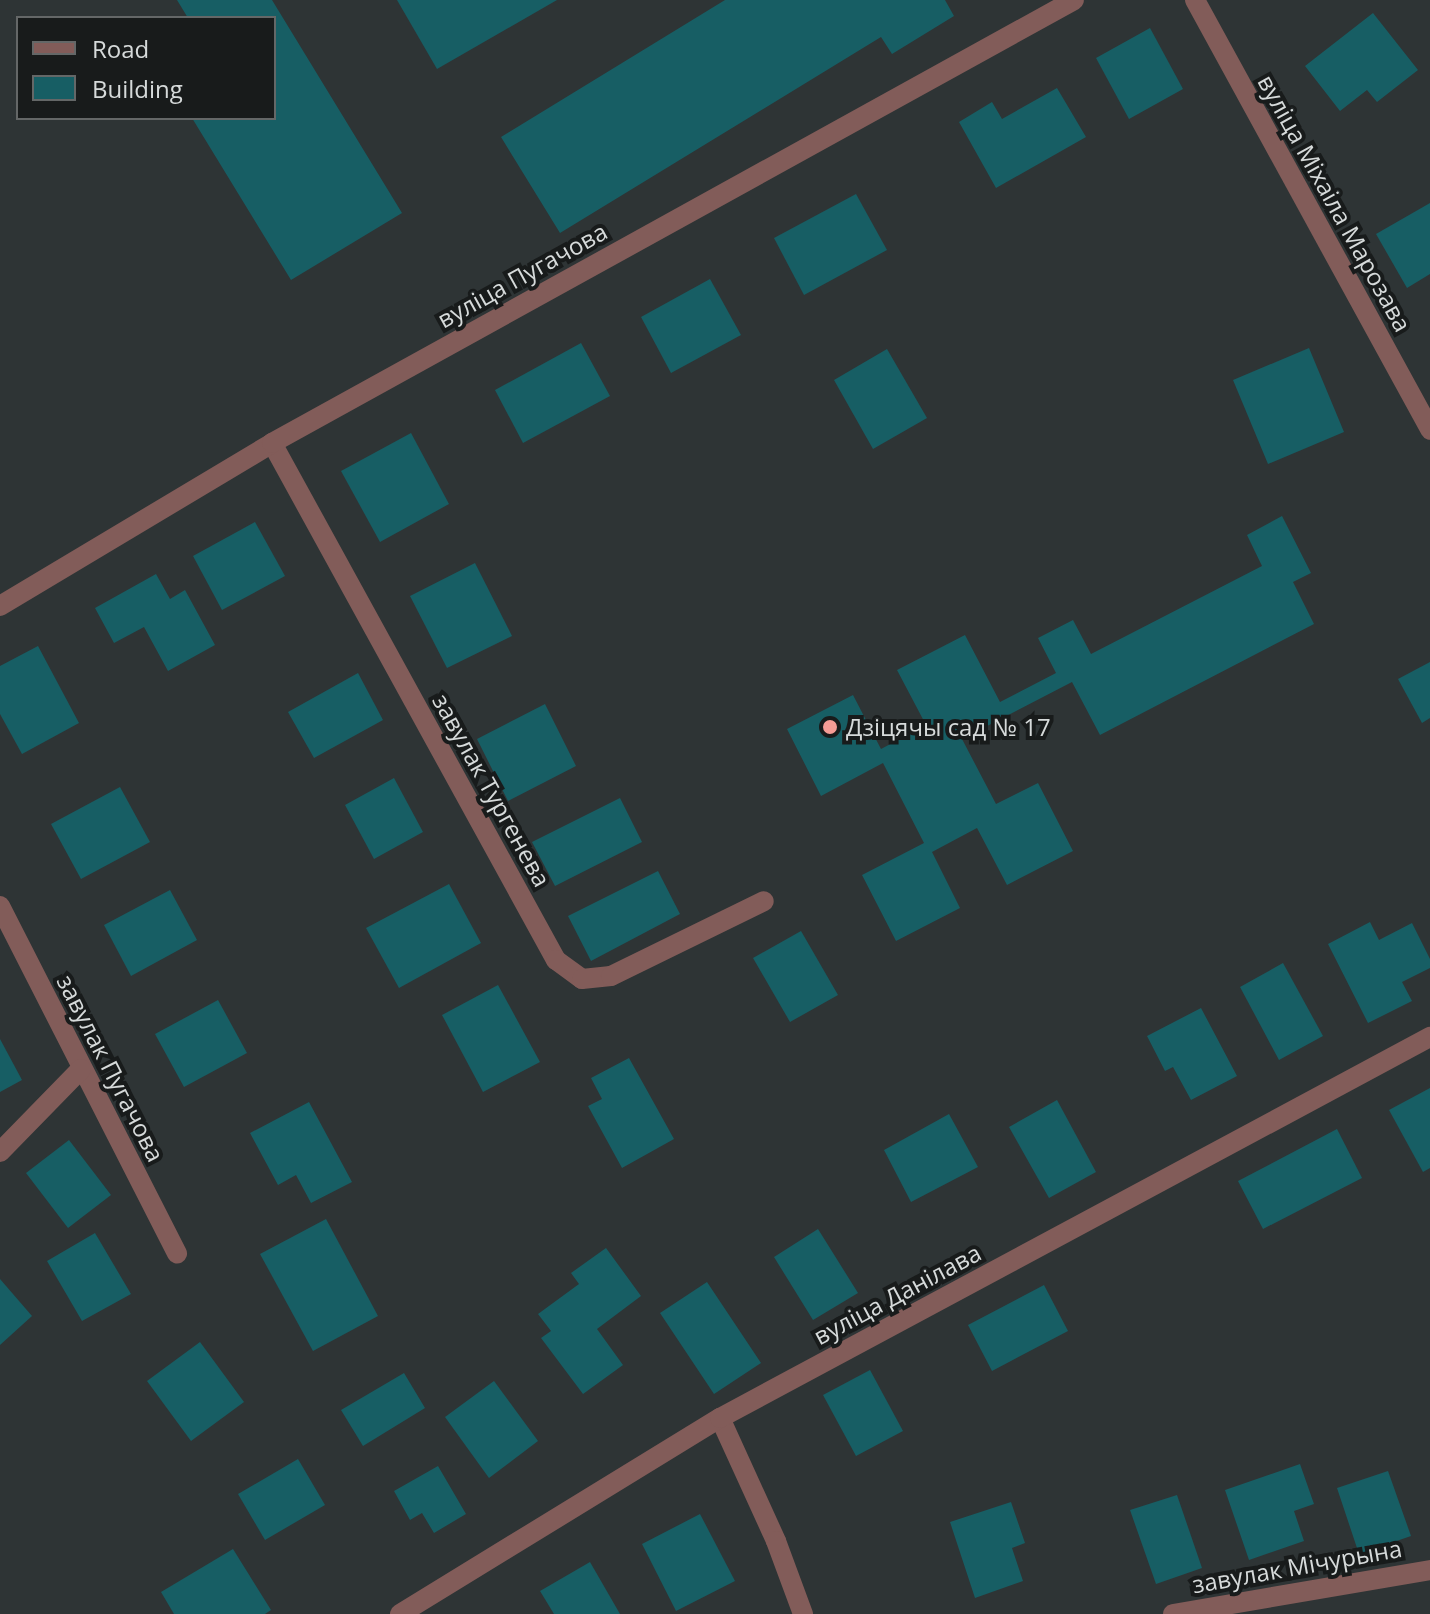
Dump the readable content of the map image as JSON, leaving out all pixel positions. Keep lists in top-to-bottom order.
{
  "streets": {
    "street": [
      "вуліца Міхаіла Марозава",
      "вуліца Пугачова",
      "завулак Тургенева",
      "завулак Пугачова",
      "вуліца Данілава",
      "завулак Мічурына"
    ]
  },
  "crossings": [
    ["вуліца Пугачова", "завулак Тургенева"]
  ],
  "places": ["Дзіцячы сад № 17"],
  "legend": ["Road", "Building"]
}
